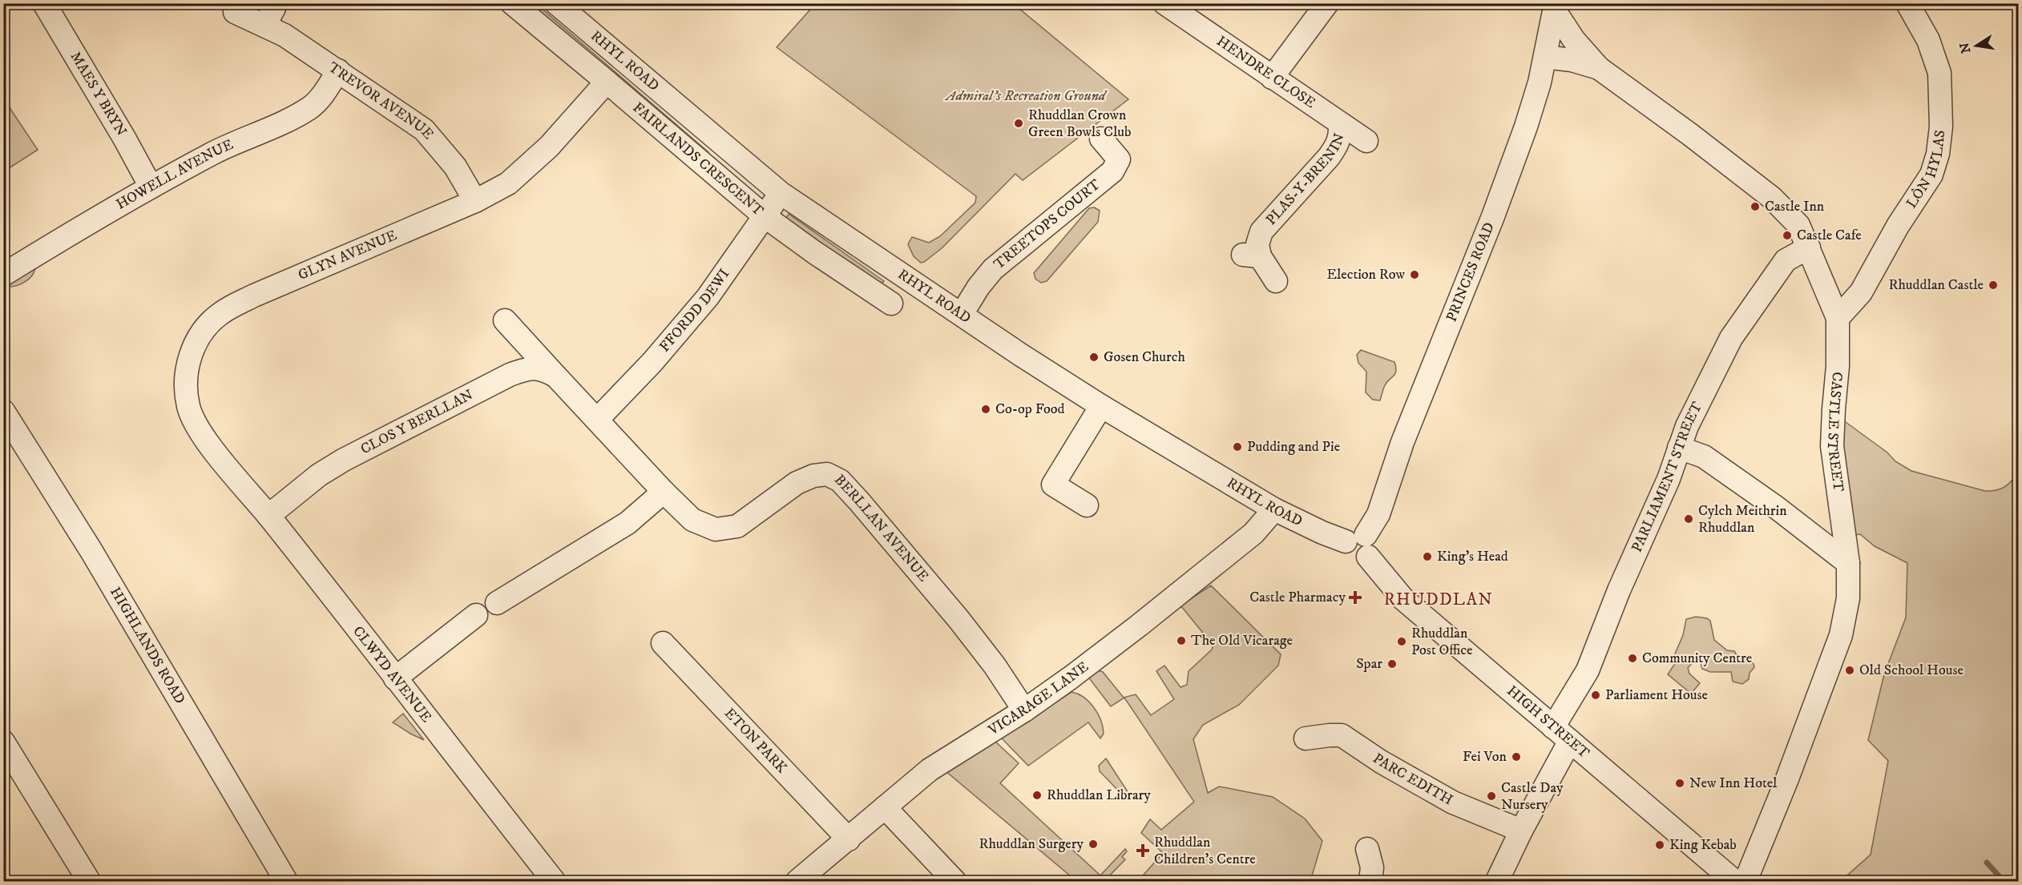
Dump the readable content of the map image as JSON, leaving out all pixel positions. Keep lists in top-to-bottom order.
{
  "streets": {
    "street": [
      "RHYL ROAD",
      "HENDRE CLOSE",
      "MAES Y BRYN",
      "TREVOR AVENUE",
      "FAIRLANDS CRESCENT",
      "LÔN HYLAS",
      "HOWELL AVENUE",
      "PLAS-Y-BRENIN",
      "TREETOPS COURT",
      "GLYN AVENUE",
      "PRINCES ROAD",
      "FFORDD DEWI",
      "CLOS Y BERLLAN",
      "CASTLE STREET",
      "PARLIAMENT STREET",
      "BERLLAN AVENUE",
      "HIGHLANDS ROAD",
      "CLWYD AVENUE",
      "VICARAGE LANE",
      "HIGH STREET",
      "ETON PARK",
      "PARC EDITH"
    ]
  },
  "crossings": [
    ["RHYL ROAD", "TREETOPS COURT"],
    ["RHYL ROAD", "PRINCES ROAD"],
    ["RHYL ROAD", "FFORDD DEWI"],
    ["RHYL ROAD", "VICARAGE LANE"],
    ["RHYL ROAD", "HIGH STREET"],
    ["HENDRE CLOSE", "PLAS-Y-BRENIN"],
    ["MAES Y BRYN", "HOWELL AVENUE"],
    ["TREVOR AVENUE", "HOWELL AVENUE"],
    ["TREVOR AVENUE", "GLYN AVENUE"],
    ["FAIRLANDS CRESCENT", "GLYN AVENUE"],
    ["FAIRLANDS CRESCENT", "FFORDD DEWI"],
    ["LÔN HYLAS", "CASTLE STREET"],
    ["GLYN AVENUE", "CLWYD AVENUE"],
    ["PRINCES ROAD", "CASTLE STREET"],
    ["PRINCES ROAD", "HIGH STREET"],
    ["FFORDD DEWI", "BERLLAN AVENUE"],
    ["CLOS Y BERLLAN", "BERLLAN AVENUE"],
    ["CLOS Y BERLLAN", "CLWYD AVENUE"],
    ["CASTLE STREET", "PARLIAMENT STREET"],
    ["CASTLE STREET", "HIGH STREET"],
    ["PARLIAMENT STREET", "HIGH STREET"],
    ["PARLIAMENT STREET", "PARC EDITH"],
    ["BERLLAN AVENUE", "VICARAGE LANE"],
    ["VICARAGE LANE", "ETON PARK"]
  ],
  "districts": ["RHUDDLAN"],
  "parks": ["Admiral's Recreation Ground"],
  "places": {
    "other": [
      "Rhuddlan Crown Green Bowls Club",
      "Castle Inn",
      "Castle Cafe",
      "Election Row",
      "Rhuddlan Castle",
      "Gosen Church",
      "Co-op Food",
      "Pudding and Pie",
      "Cylch Meithrin Rhuddlan",
      "King's Head",
      "The Old Vicarage",
      "Rhuddlan Post Office",
      "Community Centre",
      "Spar",
      "Old School House",
      "Parliament House",
      "Fei Von",
      "New Inn Hotel",
      "Rhuddlan Library",
      "Castle Day Nursery",
      "Rhuddlan Surgery",
      "King Kebab"
    ],
    "health": ["Castle Pharmacy", "Rhuddlan Children's Centre"]
  },
  "north": "left"
}
